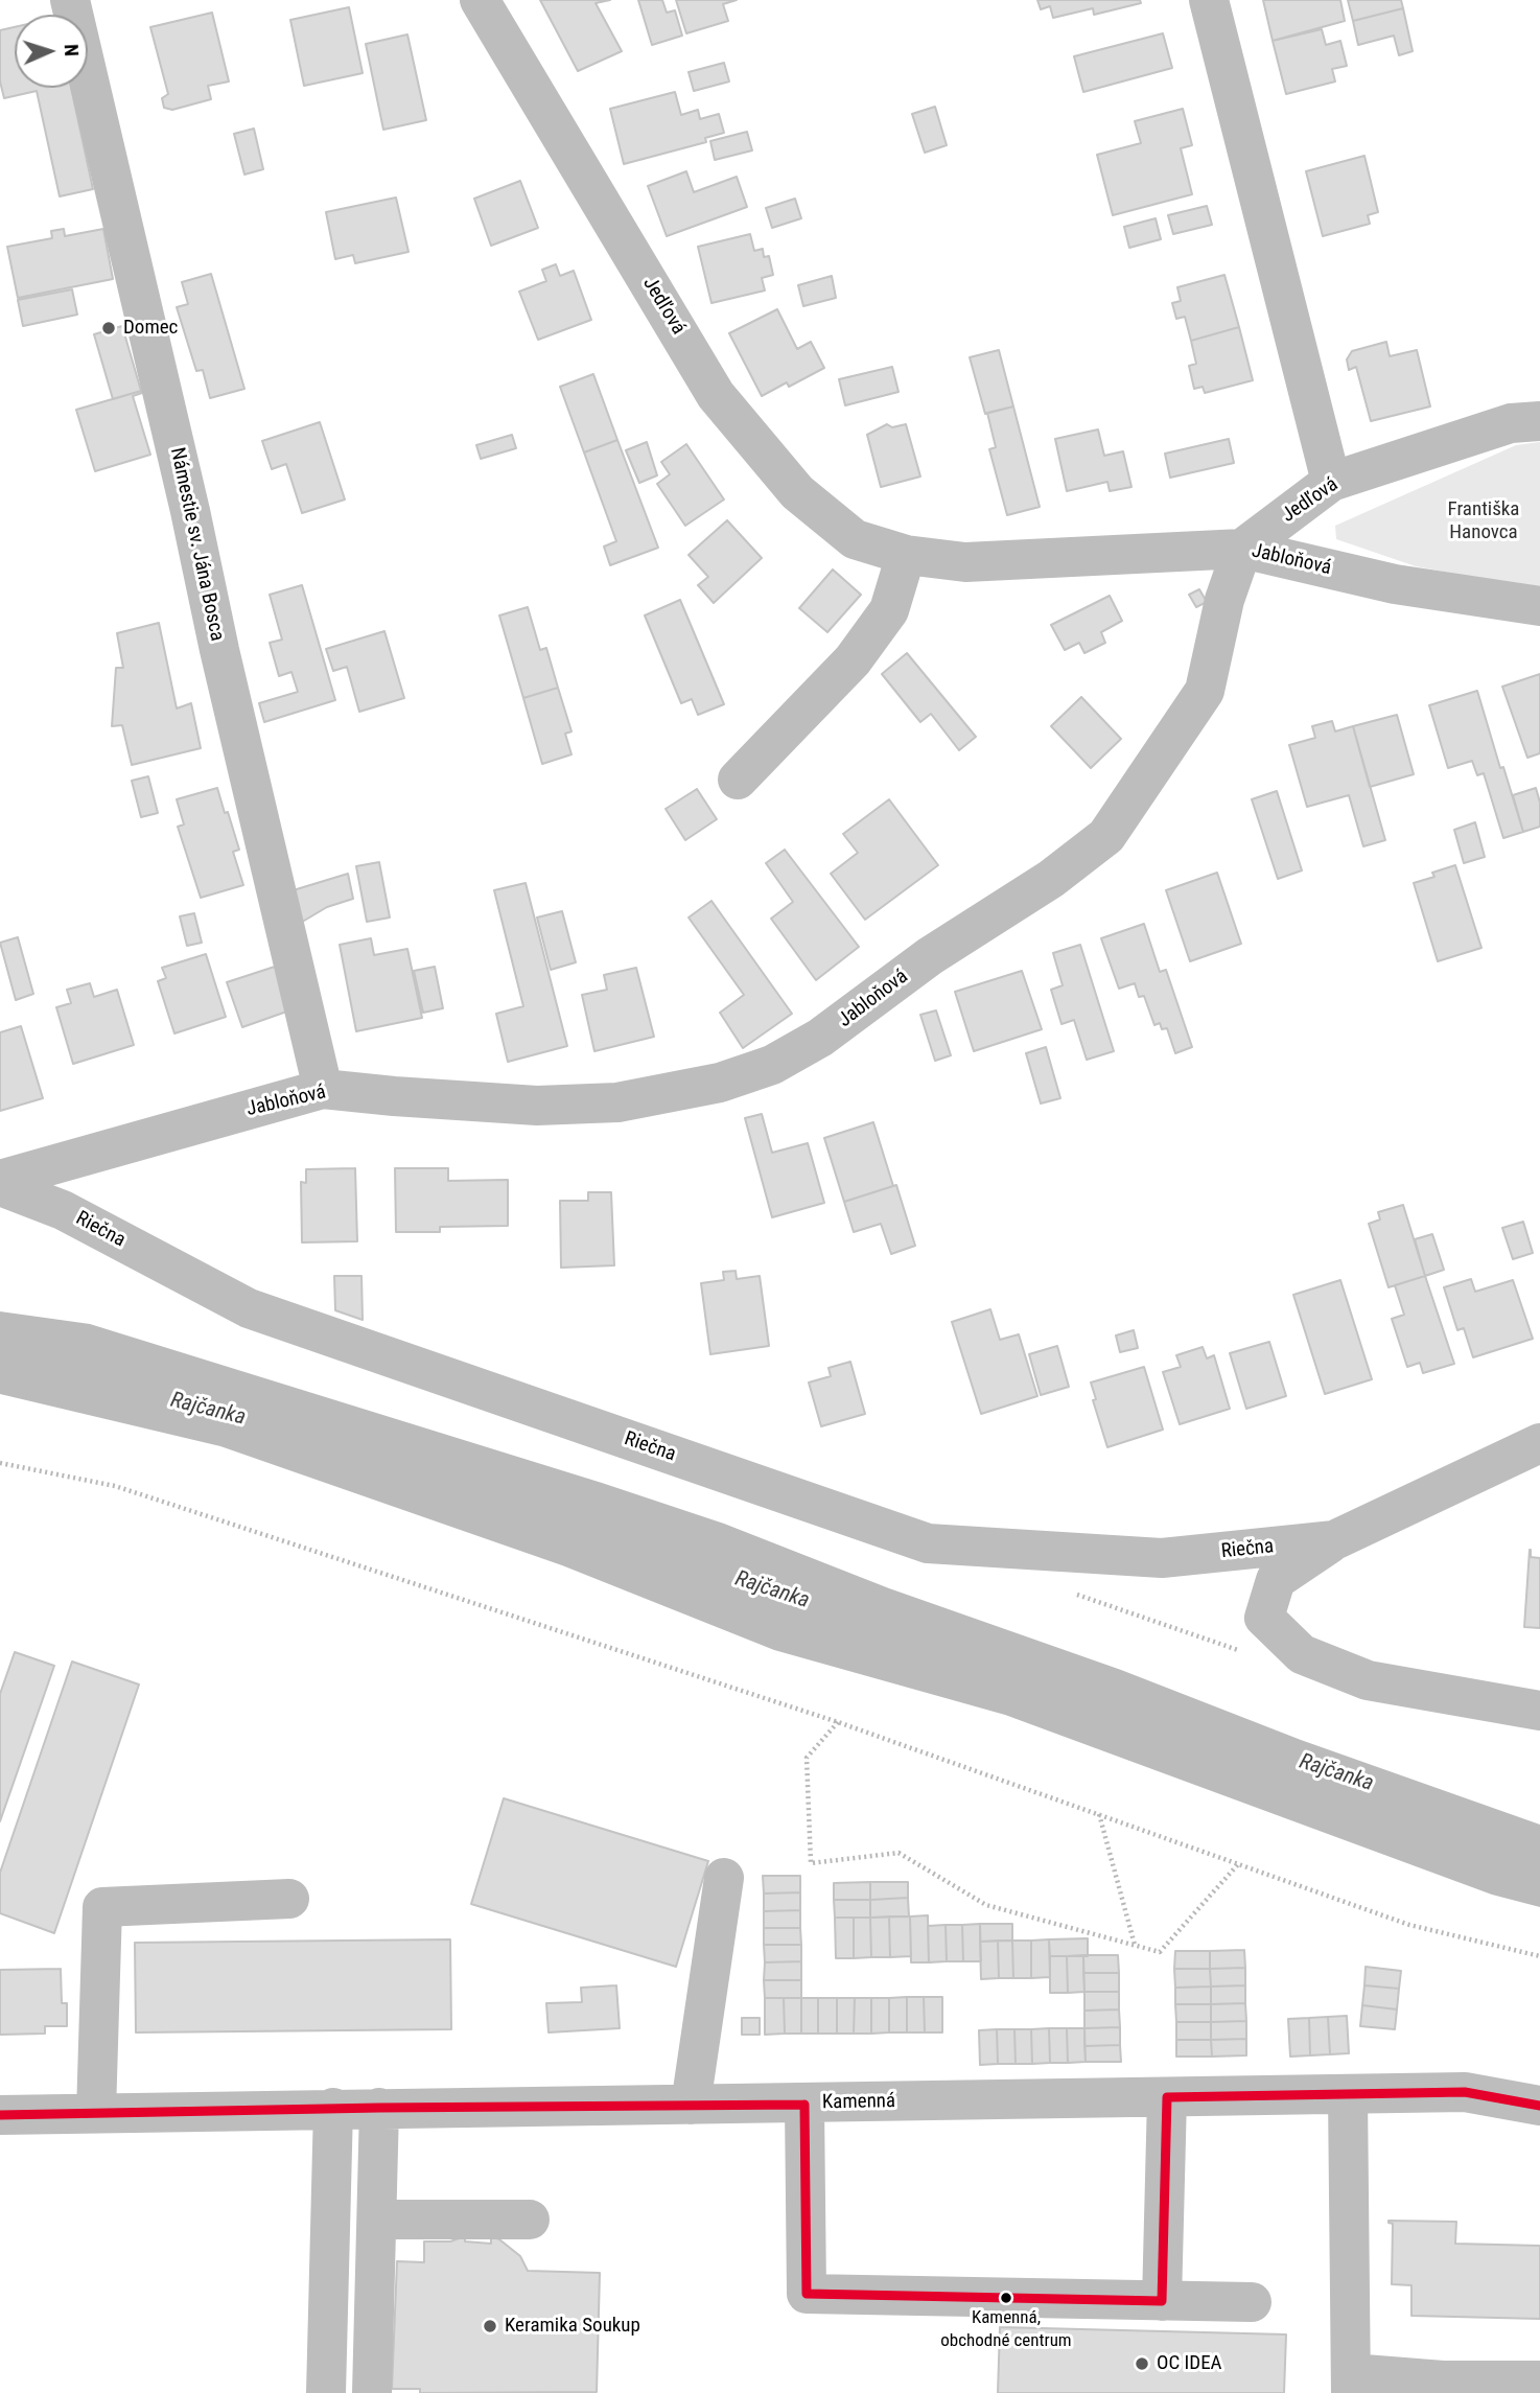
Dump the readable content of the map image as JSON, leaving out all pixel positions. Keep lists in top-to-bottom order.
{
  "streets": {
    "street": [
      "Jedľová",
      "Námestie sv. Jána Bosca",
      "Jabloňová",
      "Riečna",
      "Kamenná"
    ]
  },
  "crossings": [
    ["Jedľová", "Jabloňová"],
    ["Námestie sv. Jána Bosca", "Jabloňová"]
  ],
  "water": ["Rajčanka"],
  "parks": ["Františka Hanovca"],
  "places": [
    "Domec",
    "Kamenná, obchodné centrum",
    "Keramika Soukup",
    "OC IDEA"
  ],
  "north": "right"
}
